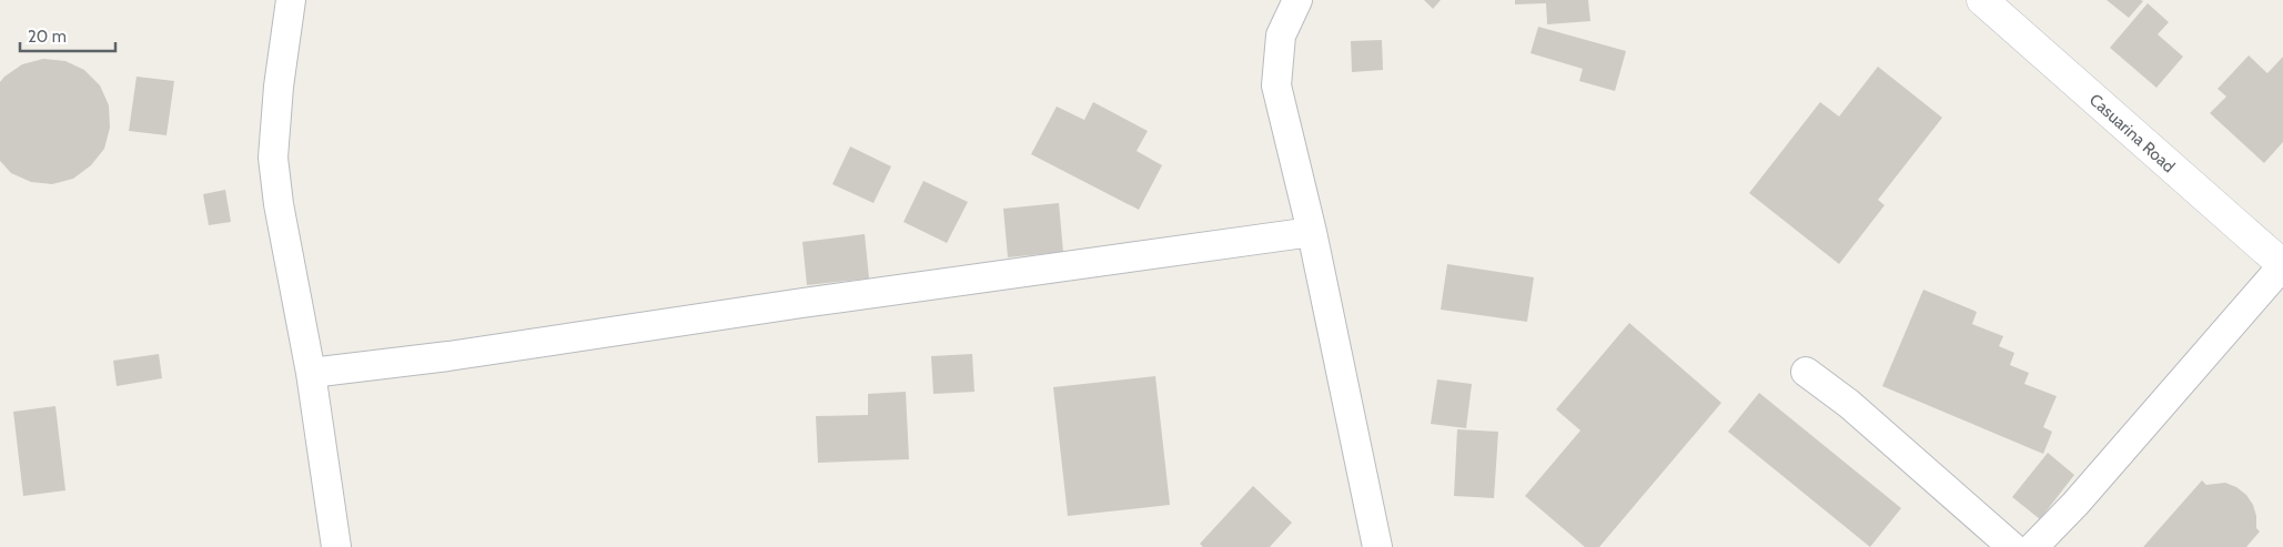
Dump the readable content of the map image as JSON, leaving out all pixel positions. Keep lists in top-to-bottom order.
{
  "streets": {
    "street": ["Casuarina Road"]
  },
  "scale_bar": "20 m"
}
